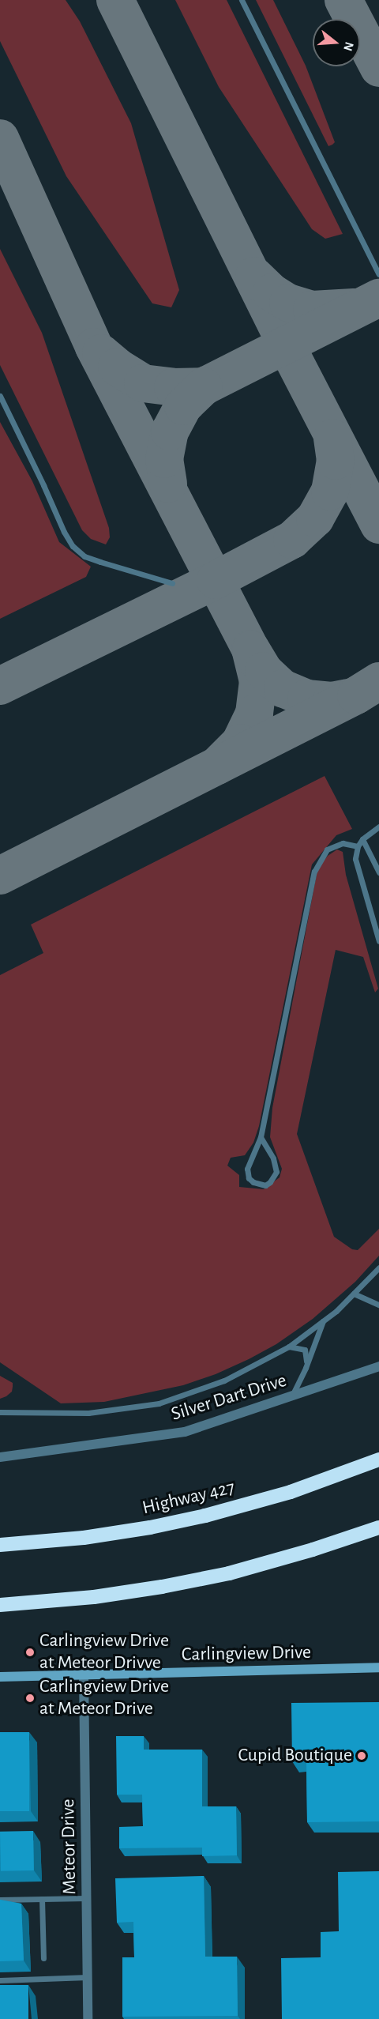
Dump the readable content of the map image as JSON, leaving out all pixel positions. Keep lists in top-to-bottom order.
{
  "streets": {
    "highway": ["Highway 427"],
    "main road": ["Carlingview Drive"],
    "street": ["Silver Dart Drive", "Meteor Drive"]
  },
  "crossings": [
    ["Carlingview Drive", "Meteor Drive"]
  ],
  "places": ["Carlingview Drive at Meteor Drivve", "Carlingview Drive at Meteor Drive", "Cupid Boutique"],
  "north": "right"
}
